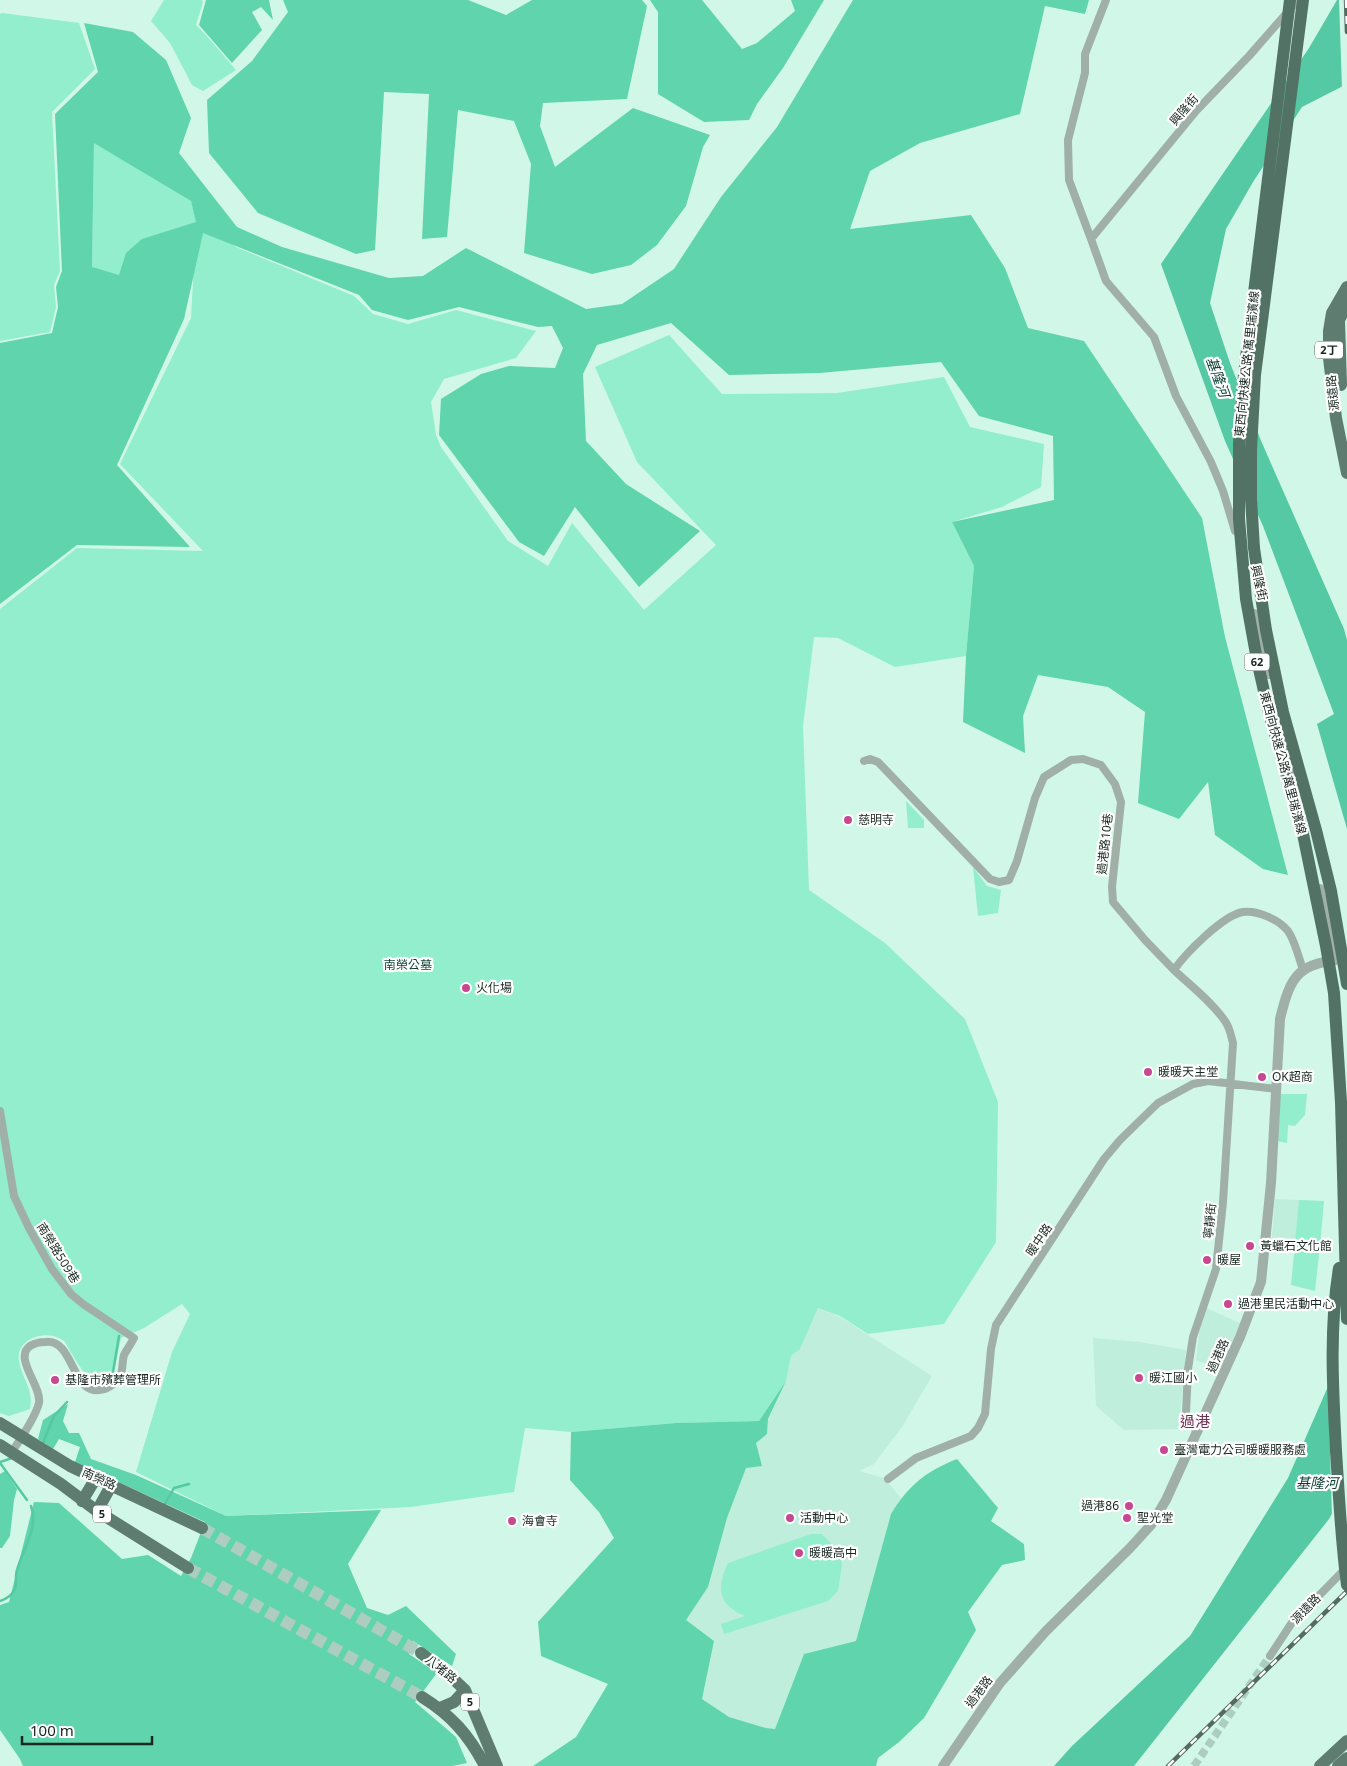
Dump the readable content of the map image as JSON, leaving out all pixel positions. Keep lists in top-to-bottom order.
{
  "streets": {
    "highway": ["東西向快速公路 萬里瑞濱線", "62"],
    "main road": [
      "2丁",
      "源遠路",
      "南榮路",
      "5",
      "八堵路"
    ],
    "street": [
      "興隆街",
      "過港路10巷",
      "寧靜街",
      "暖中路",
      "南榮路509巷",
      "過港路"
    ]
  },
  "crossings": [
    ["過港路10巷", "寧靜街"],
    ["寧靜街", "暖中路"],
    ["寧靜街", "過港路"],
    ["暖中路", "過港路"],
    ["南榮路509巷", "南榮路"],
    ["南榮路", "5"],
    ["5", "八堵路"]
  ],
  "districts": ["過港"],
  "water": ["基隆河"],
  "parks": ["南榮公墓"],
  "places": [
    "慈明寺",
    "火化場",
    "暖暖天主堂",
    "OK超商",
    "黃蠟石文化館",
    "暖屋",
    "過港里民活動中心",
    "暖江國小",
    "基隆市殯葬管理所",
    "臺灣電力公司暖暖服務處",
    "過港86",
    "活動中心",
    "聖光堂",
    "海會寺",
    "暖暖高中"
  ],
  "scale_bar": "100 m"
}
